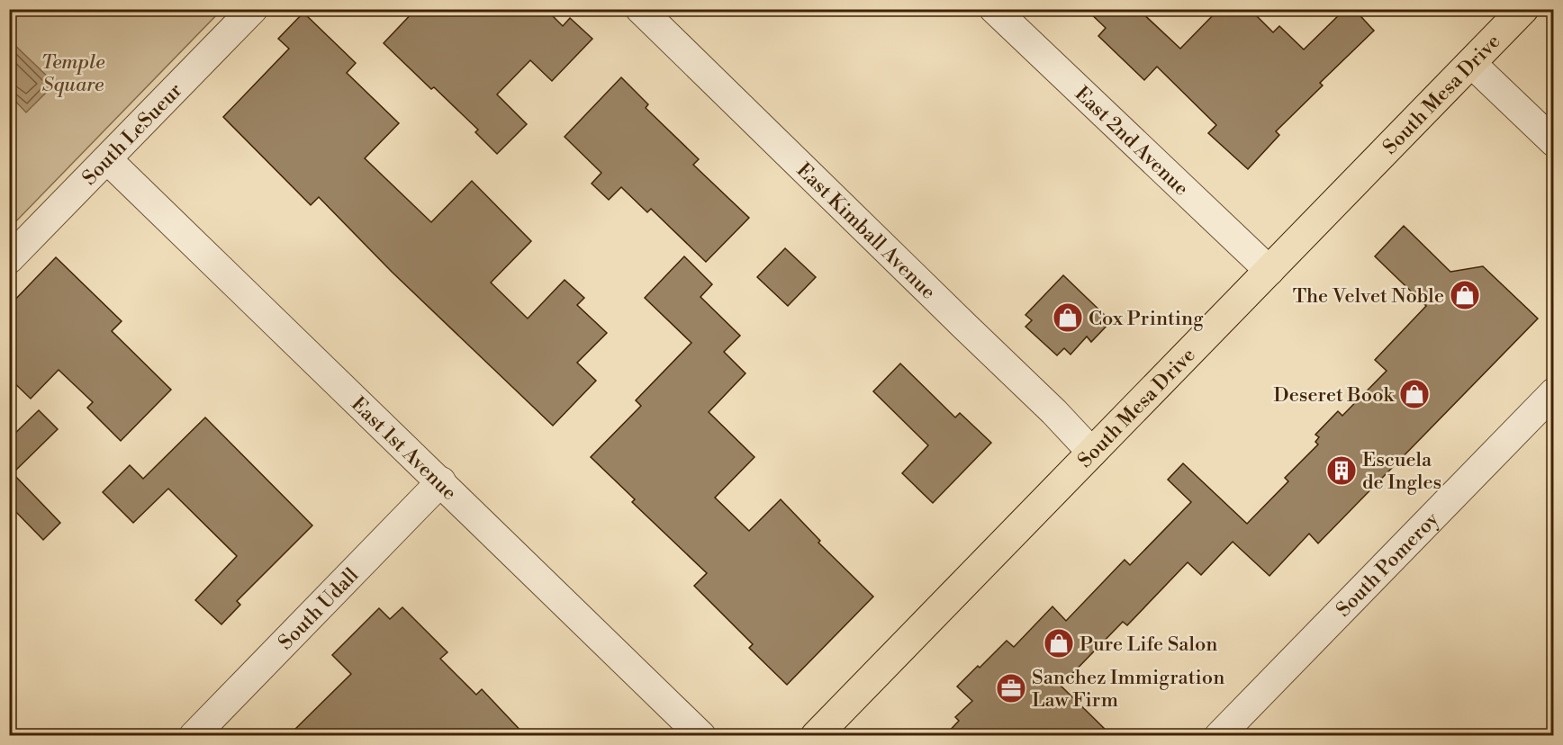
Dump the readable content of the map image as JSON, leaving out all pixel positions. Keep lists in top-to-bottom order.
{
  "streets": {
    "main road": ["South Mesa Drive"],
    "street": [
      "South LeSueur",
      "East 2nd Avenue",
      "East Kimball Avenue",
      "East 1st Avenue",
      "South Pomeroy",
      "South Udall"
    ]
  },
  "crossings": [
    ["South Mesa Drive", "East 2nd Avenue"],
    ["South Mesa Drive", "East Kimball Avenue"],
    ["South LeSueur", "East 1st Avenue"],
    ["East 1st Avenue", "South Udall"]
  ],
  "parks": ["Temple Square"],
  "places": {
    "shop": [
      "The Velvet Noble",
      "Cox Printing",
      "Deseret Book",
      "Pure Life Salon"
    ],
    "building": ["Escuela de Ingles"],
    "office": ["Sanchez Immigration Law Firm"]
  }
}
